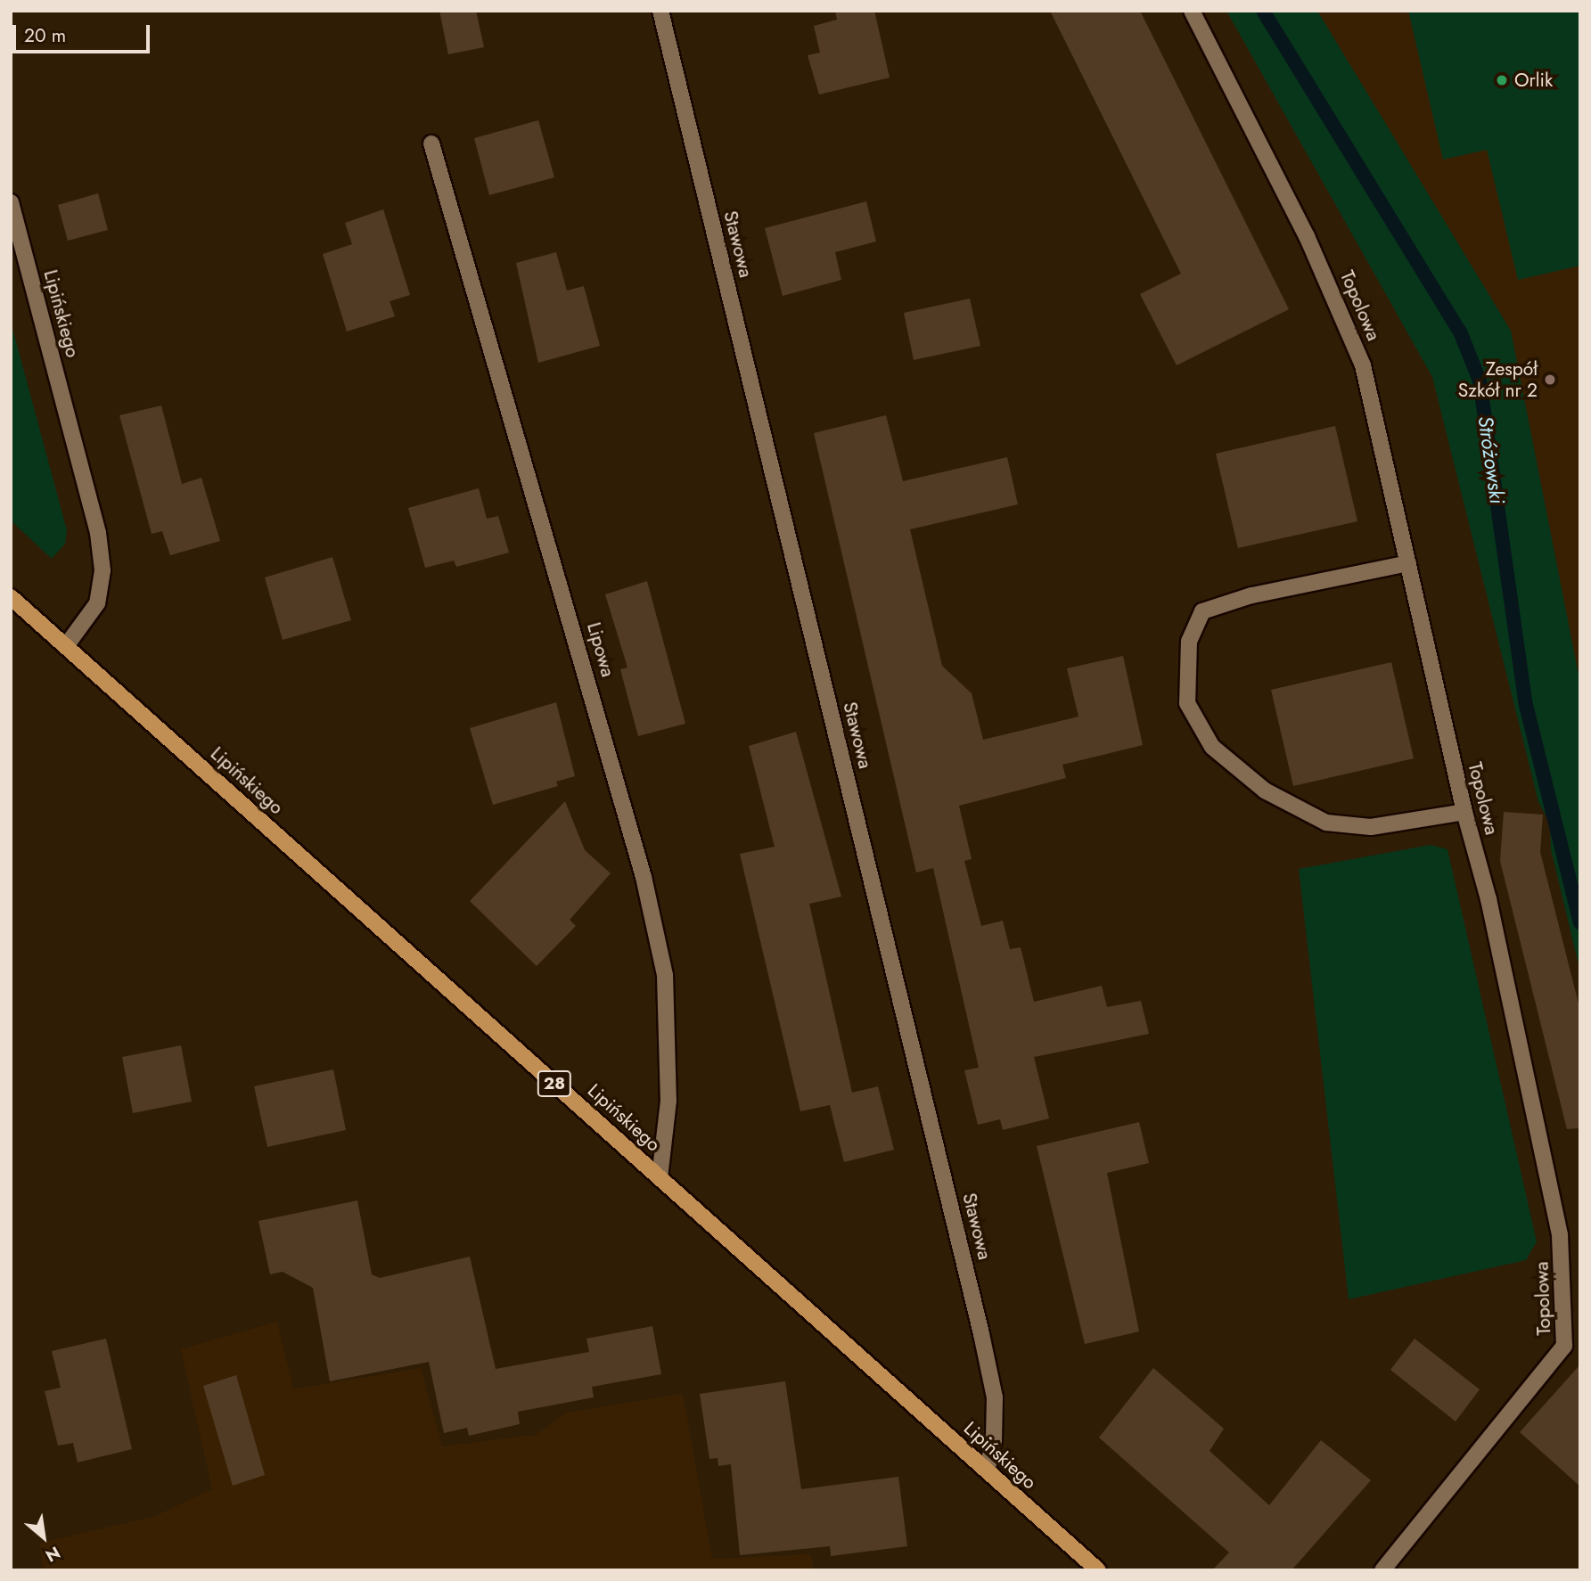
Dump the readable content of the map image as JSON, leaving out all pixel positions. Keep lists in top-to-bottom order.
{
  "streets": {
    "main road": ["Lipińskiego", "28"],
    "street": ["Stawowa", "Topolowa", "Lipowa"]
  },
  "crossings": [
    ["Stawowa", "Lipińskiego"],
    ["Lipińskiego", "Lipowa"]
  ],
  "water": ["Stróżowski"],
  "places": ["Orlik", "Zespół Szkół nr 2"],
  "scale_bar": "20 m",
  "north": "bottom right"
}
